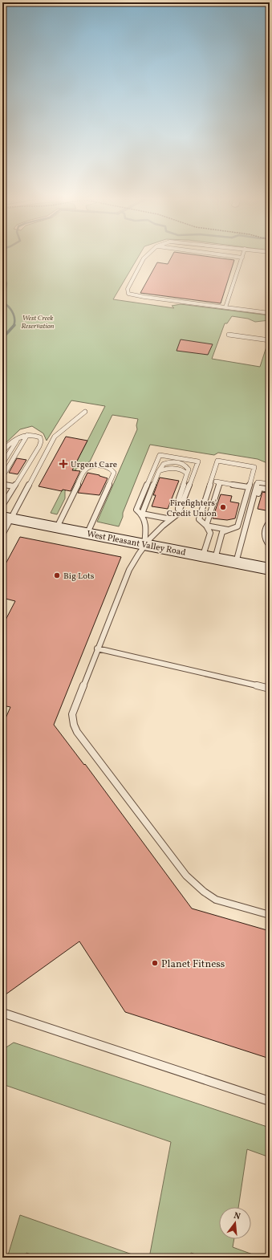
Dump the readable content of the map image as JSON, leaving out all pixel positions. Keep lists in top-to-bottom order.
{
  "streets": {
    "main road": ["West Pleasant Valley Road"]
  },
  "parks": ["West Creek Reservation"],
  "places": {
    "health": ["Urgent Care"],
    "other": ["Firefighters' Credit Union", "Big Lots", "Planet Fitness"]
  },
  "north": "top"
}
